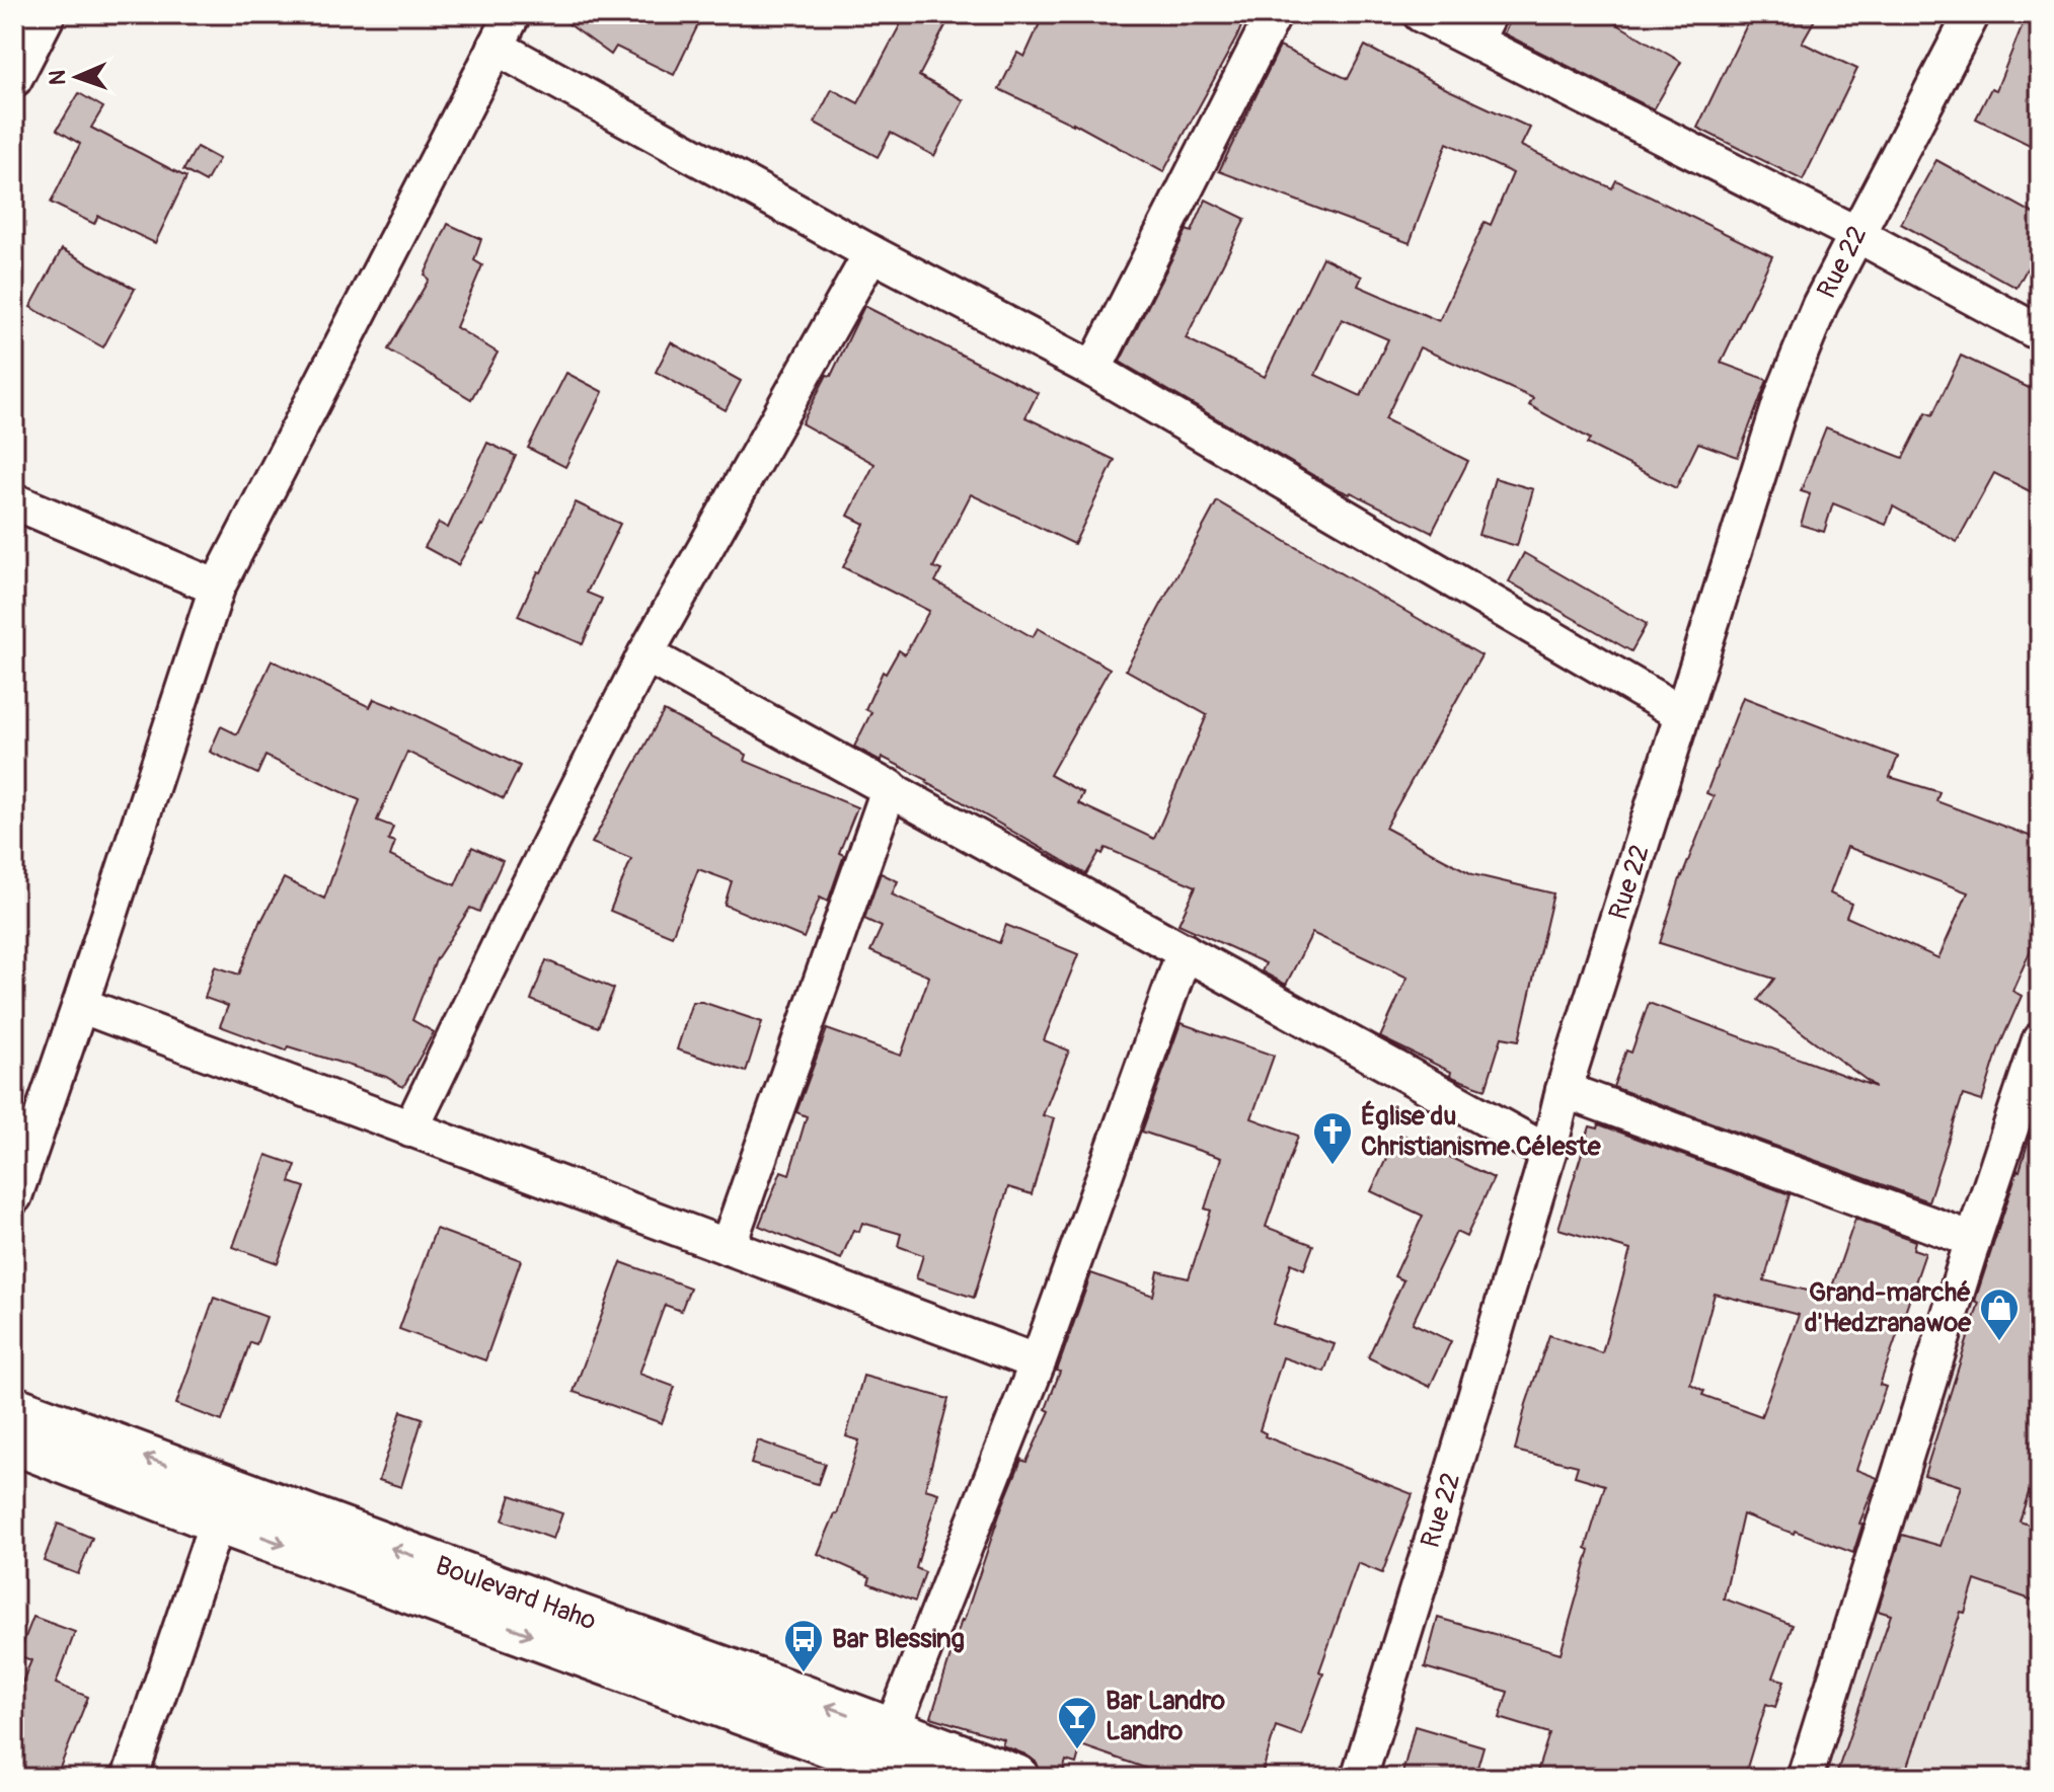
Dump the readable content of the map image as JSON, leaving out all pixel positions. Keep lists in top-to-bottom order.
{
  "streets": {
    "main road": ["Boulevard Haho"],
    "street": ["Rue 22"]
  },
  "places": {
    "church": ["Église du Christianisme Céleste"],
    "shop": ["Grand-marché d'Hedzranawoe"],
    "bus stop": ["Bar Blessing"],
    "bar": ["Bar Landro Landro"]
  },
  "north": "left"
}
